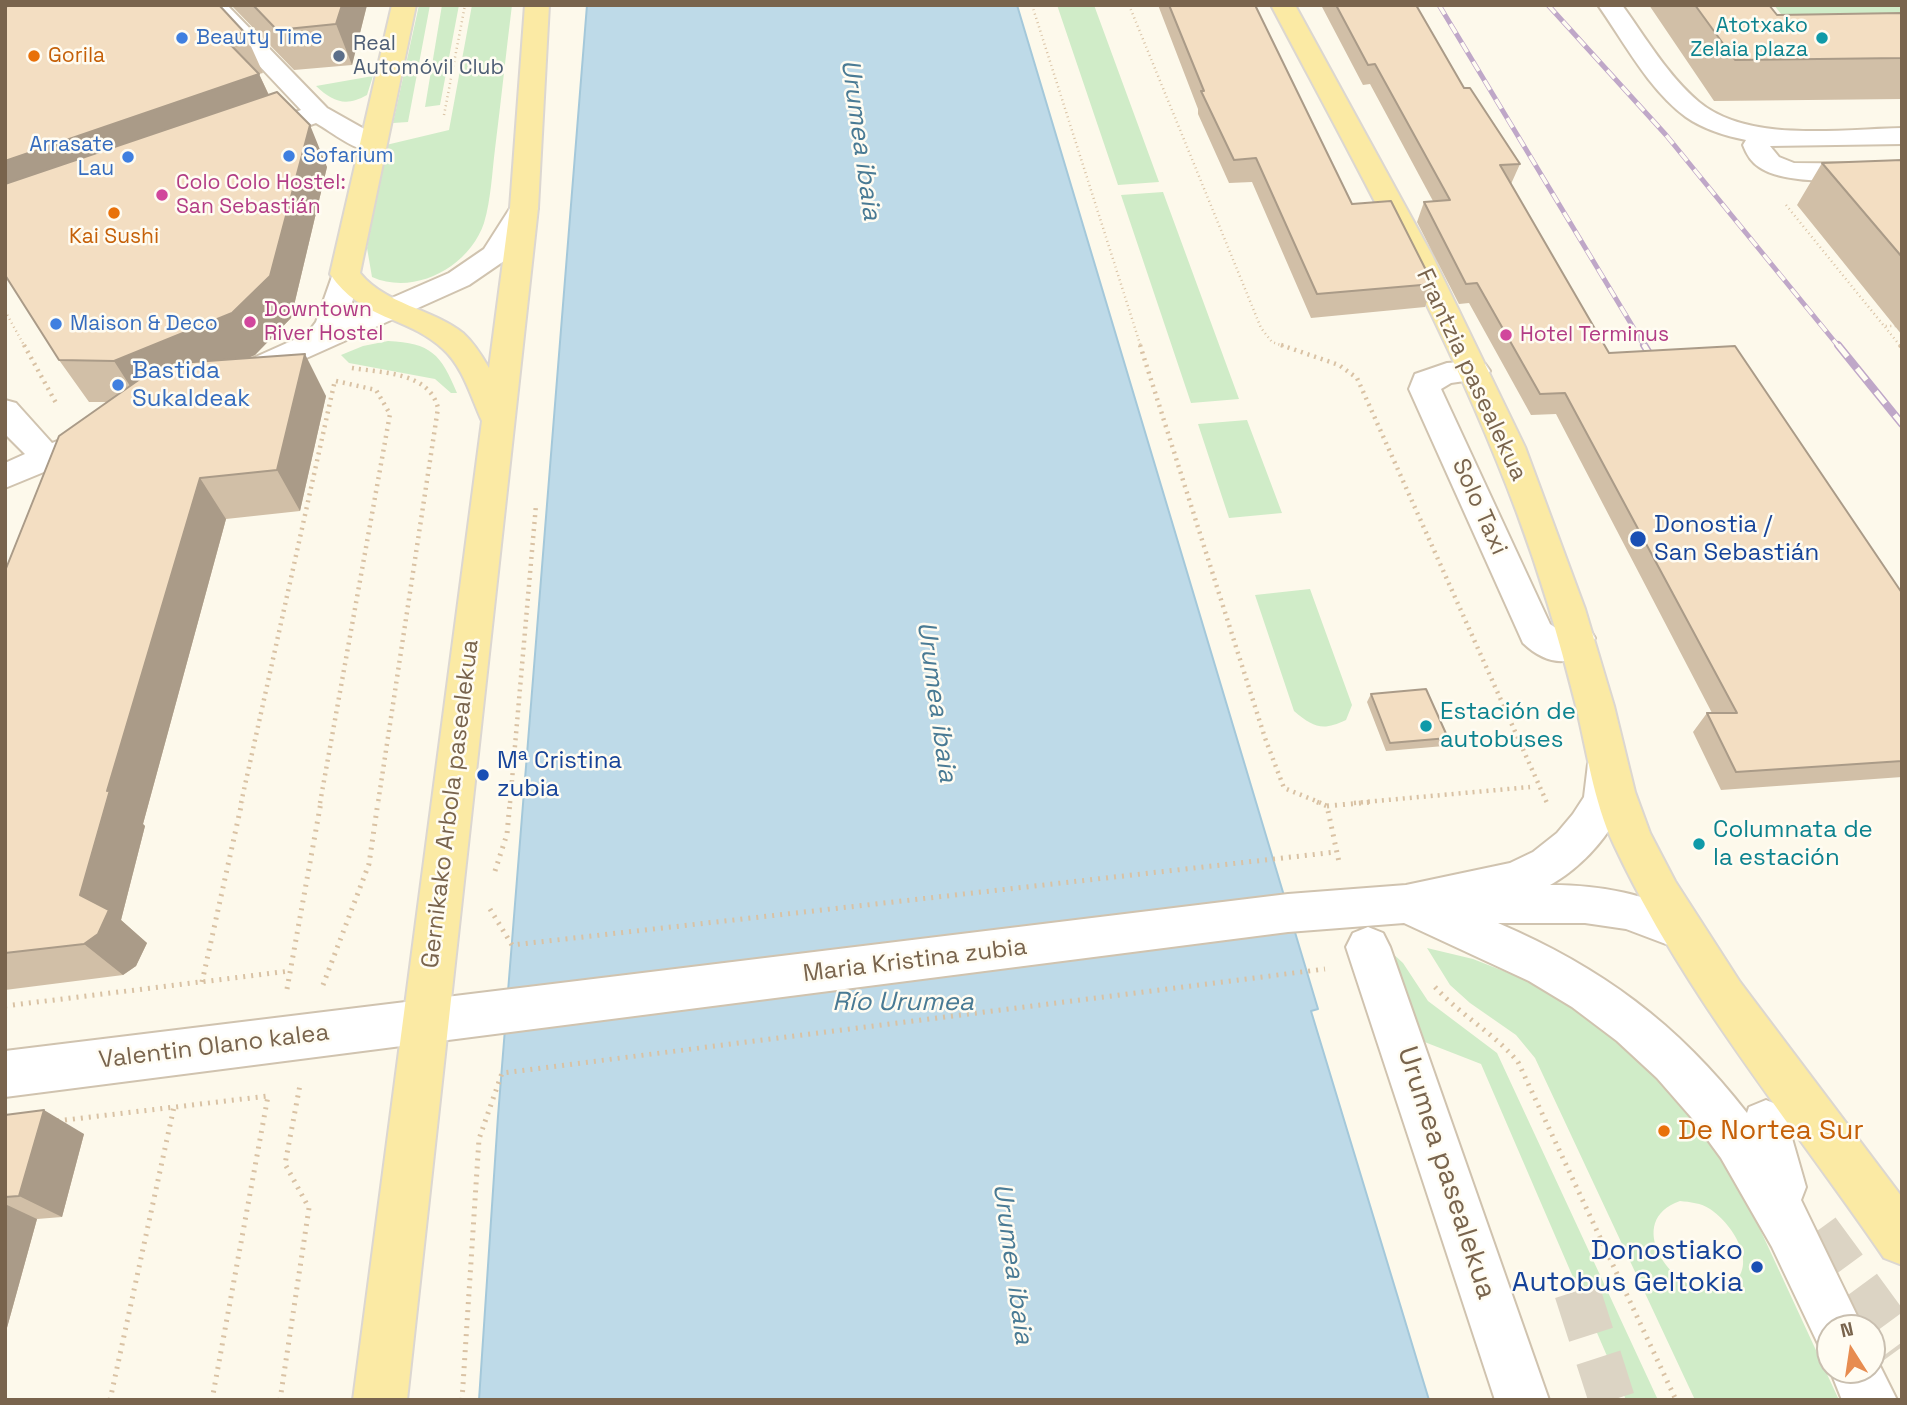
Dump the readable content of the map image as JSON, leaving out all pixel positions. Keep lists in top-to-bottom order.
{
  "streets": {
    "main road": ["Frantzia pasealekua", "Gernikako Arbola pasealekua"],
    "street": [
      "Solo Taxi",
      "Maria Kristina zubia",
      "Valentin Olano kalea",
      "Urumea pasealekua"
    ]
  },
  "crossings": [
    ["Frantzia pasealekua", "Solo Taxi"],
    ["Frantzia pasealekua", "Maria Kristina zubia"],
    ["Gernikako Arbola pasealekua", "Maria Kristina zubia"],
    ["Gernikako Arbola pasealekua", "Valentin Olano kalea"],
    ["Maria Kristina zubia", "Valentin Olano kalea"]
  ],
  "water": ["Urumea ibaia", "Río Urumea"],
  "places": [
    "Beauty Time",
    "Atotxako Zelaia plaza",
    "Gorila",
    "Real Automóvil Club",
    "Sofarium",
    "Arrasate Lau",
    "Colo Colo Hostel: San Sebastián",
    "Kai Sushi",
    "Downtown River Hostel",
    "Maison & Deco",
    "Hotel Terminus",
    "Bastida Sukaldeak",
    "Donostia / San Sebastián",
    "Estación de autobuses",
    "Mª Cristina zubia",
    "Columnata de la estación",
    "De Nortea Sur",
    "Donostiako Autobus Geltokia"
  ],
  "north": "top"
}
